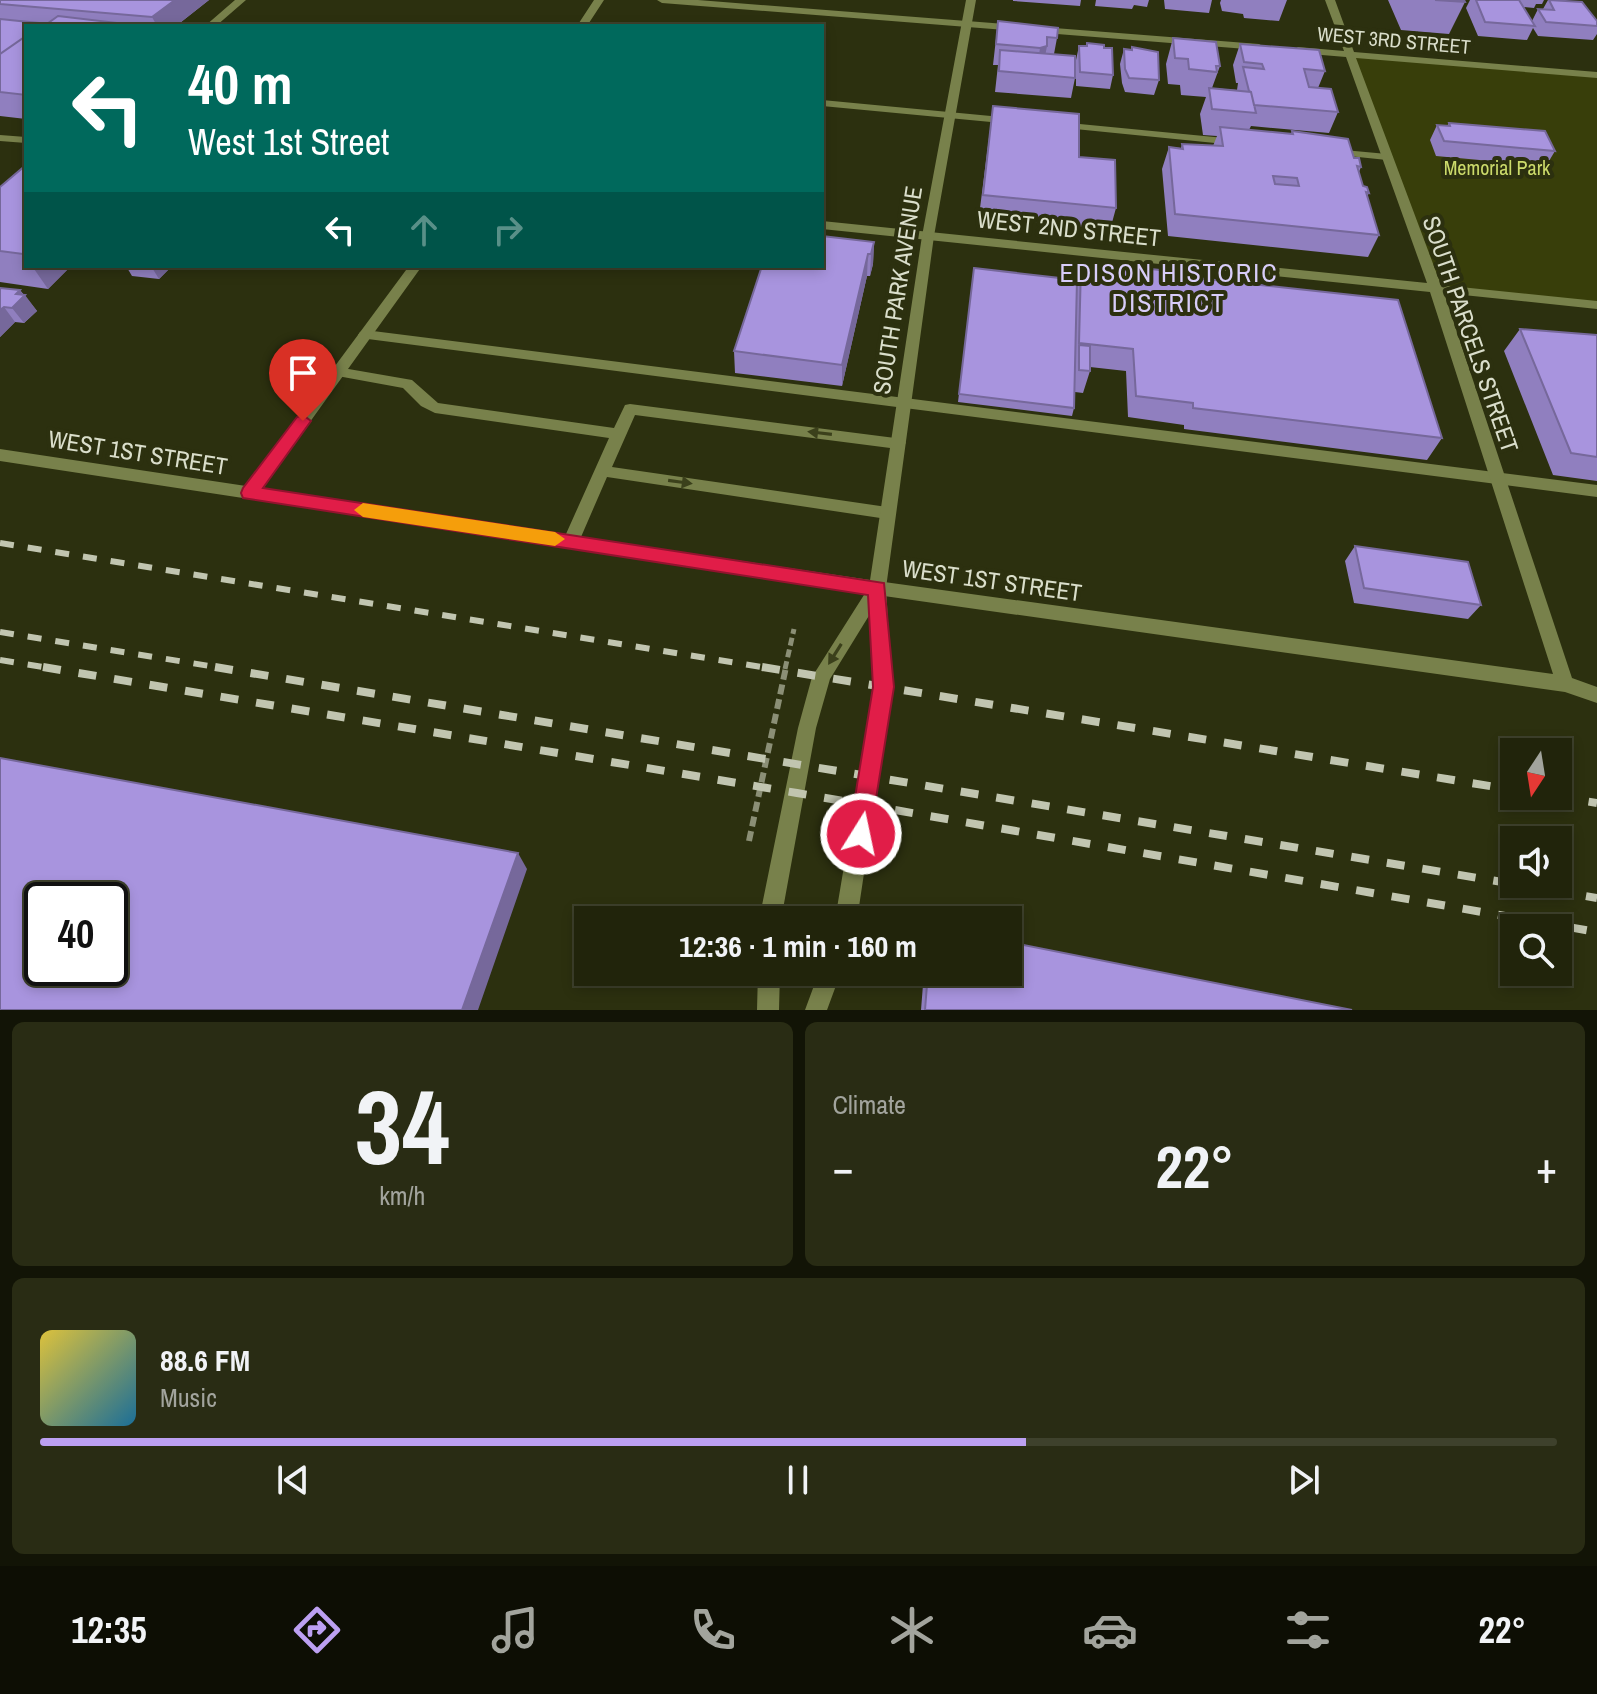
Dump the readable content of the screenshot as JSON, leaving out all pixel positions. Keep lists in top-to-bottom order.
{
  "streets": {
    "street": [
      "WEST 3RD STREET",
      "WEST 2ND STREET",
      "SOUTH PARK AVENUE",
      "SOUTH PARCELS STREET",
      "WEST 1ST STREET"
    ]
  },
  "crossings": [
    ["WEST 3RD STREET", "SOUTH PARCELS STREET"],
    ["WEST 2ND STREET", "SOUTH PARK AVENUE"],
    ["WEST 2ND STREET", "SOUTH PARCELS STREET"],
    ["SOUTH PARK AVENUE", "WEST 1ST STREET"],
    ["SOUTH PARCELS STREET", "WEST 1ST STREET"]
  ],
  "districts": ["EDISON HISTORIC DISTRICT"],
  "parks": ["Memorial Park"],
  "north": "bottom",
  "page": {
    "turn": ["40 m", "West 1st Street"],
    "limit": "40",
    "trip": "12:36 · 1 min · 160 m",
    "tile": [
      ["34", "km/h"],
      "Climate"
    ],
    "heat": ["−", "22°", "+"],
    "song": ["88.6 FM", "Music"],
    "tabs": ["12:35", "22°"]
  }
}
